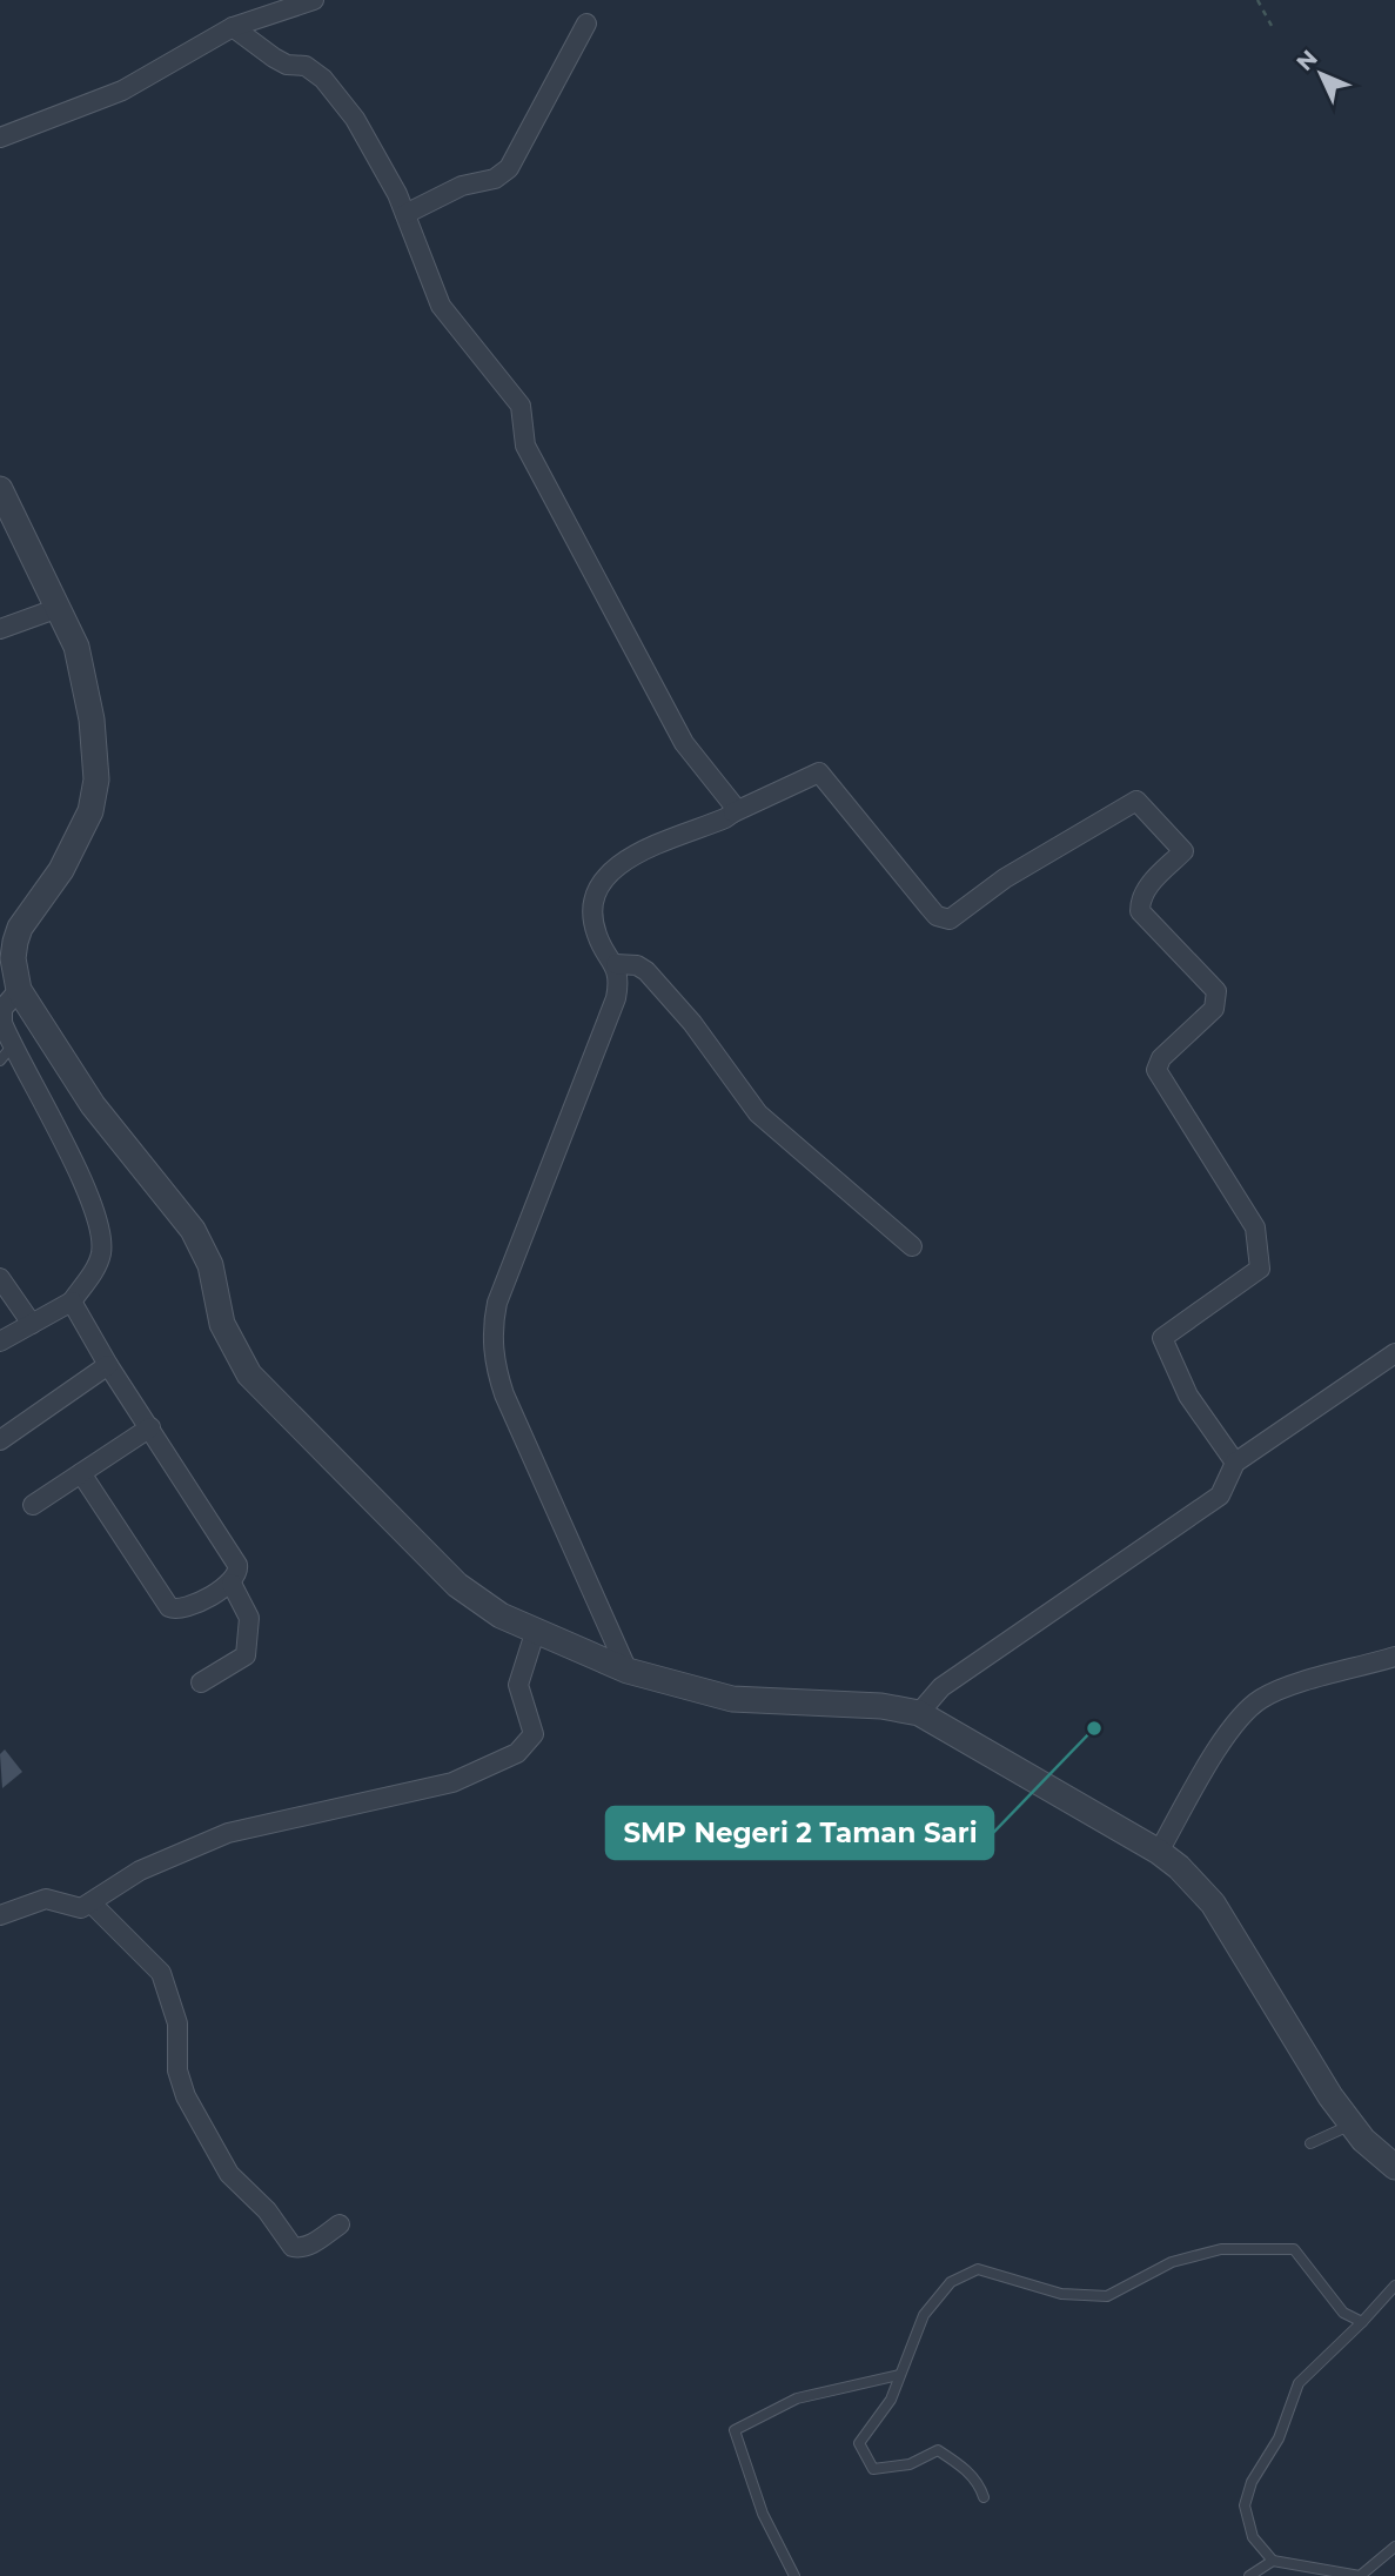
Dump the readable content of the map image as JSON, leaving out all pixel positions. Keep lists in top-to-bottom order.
{
  "places": ["SMP Negeri 2 Taman Sari"],
  "north": "top left"
}
